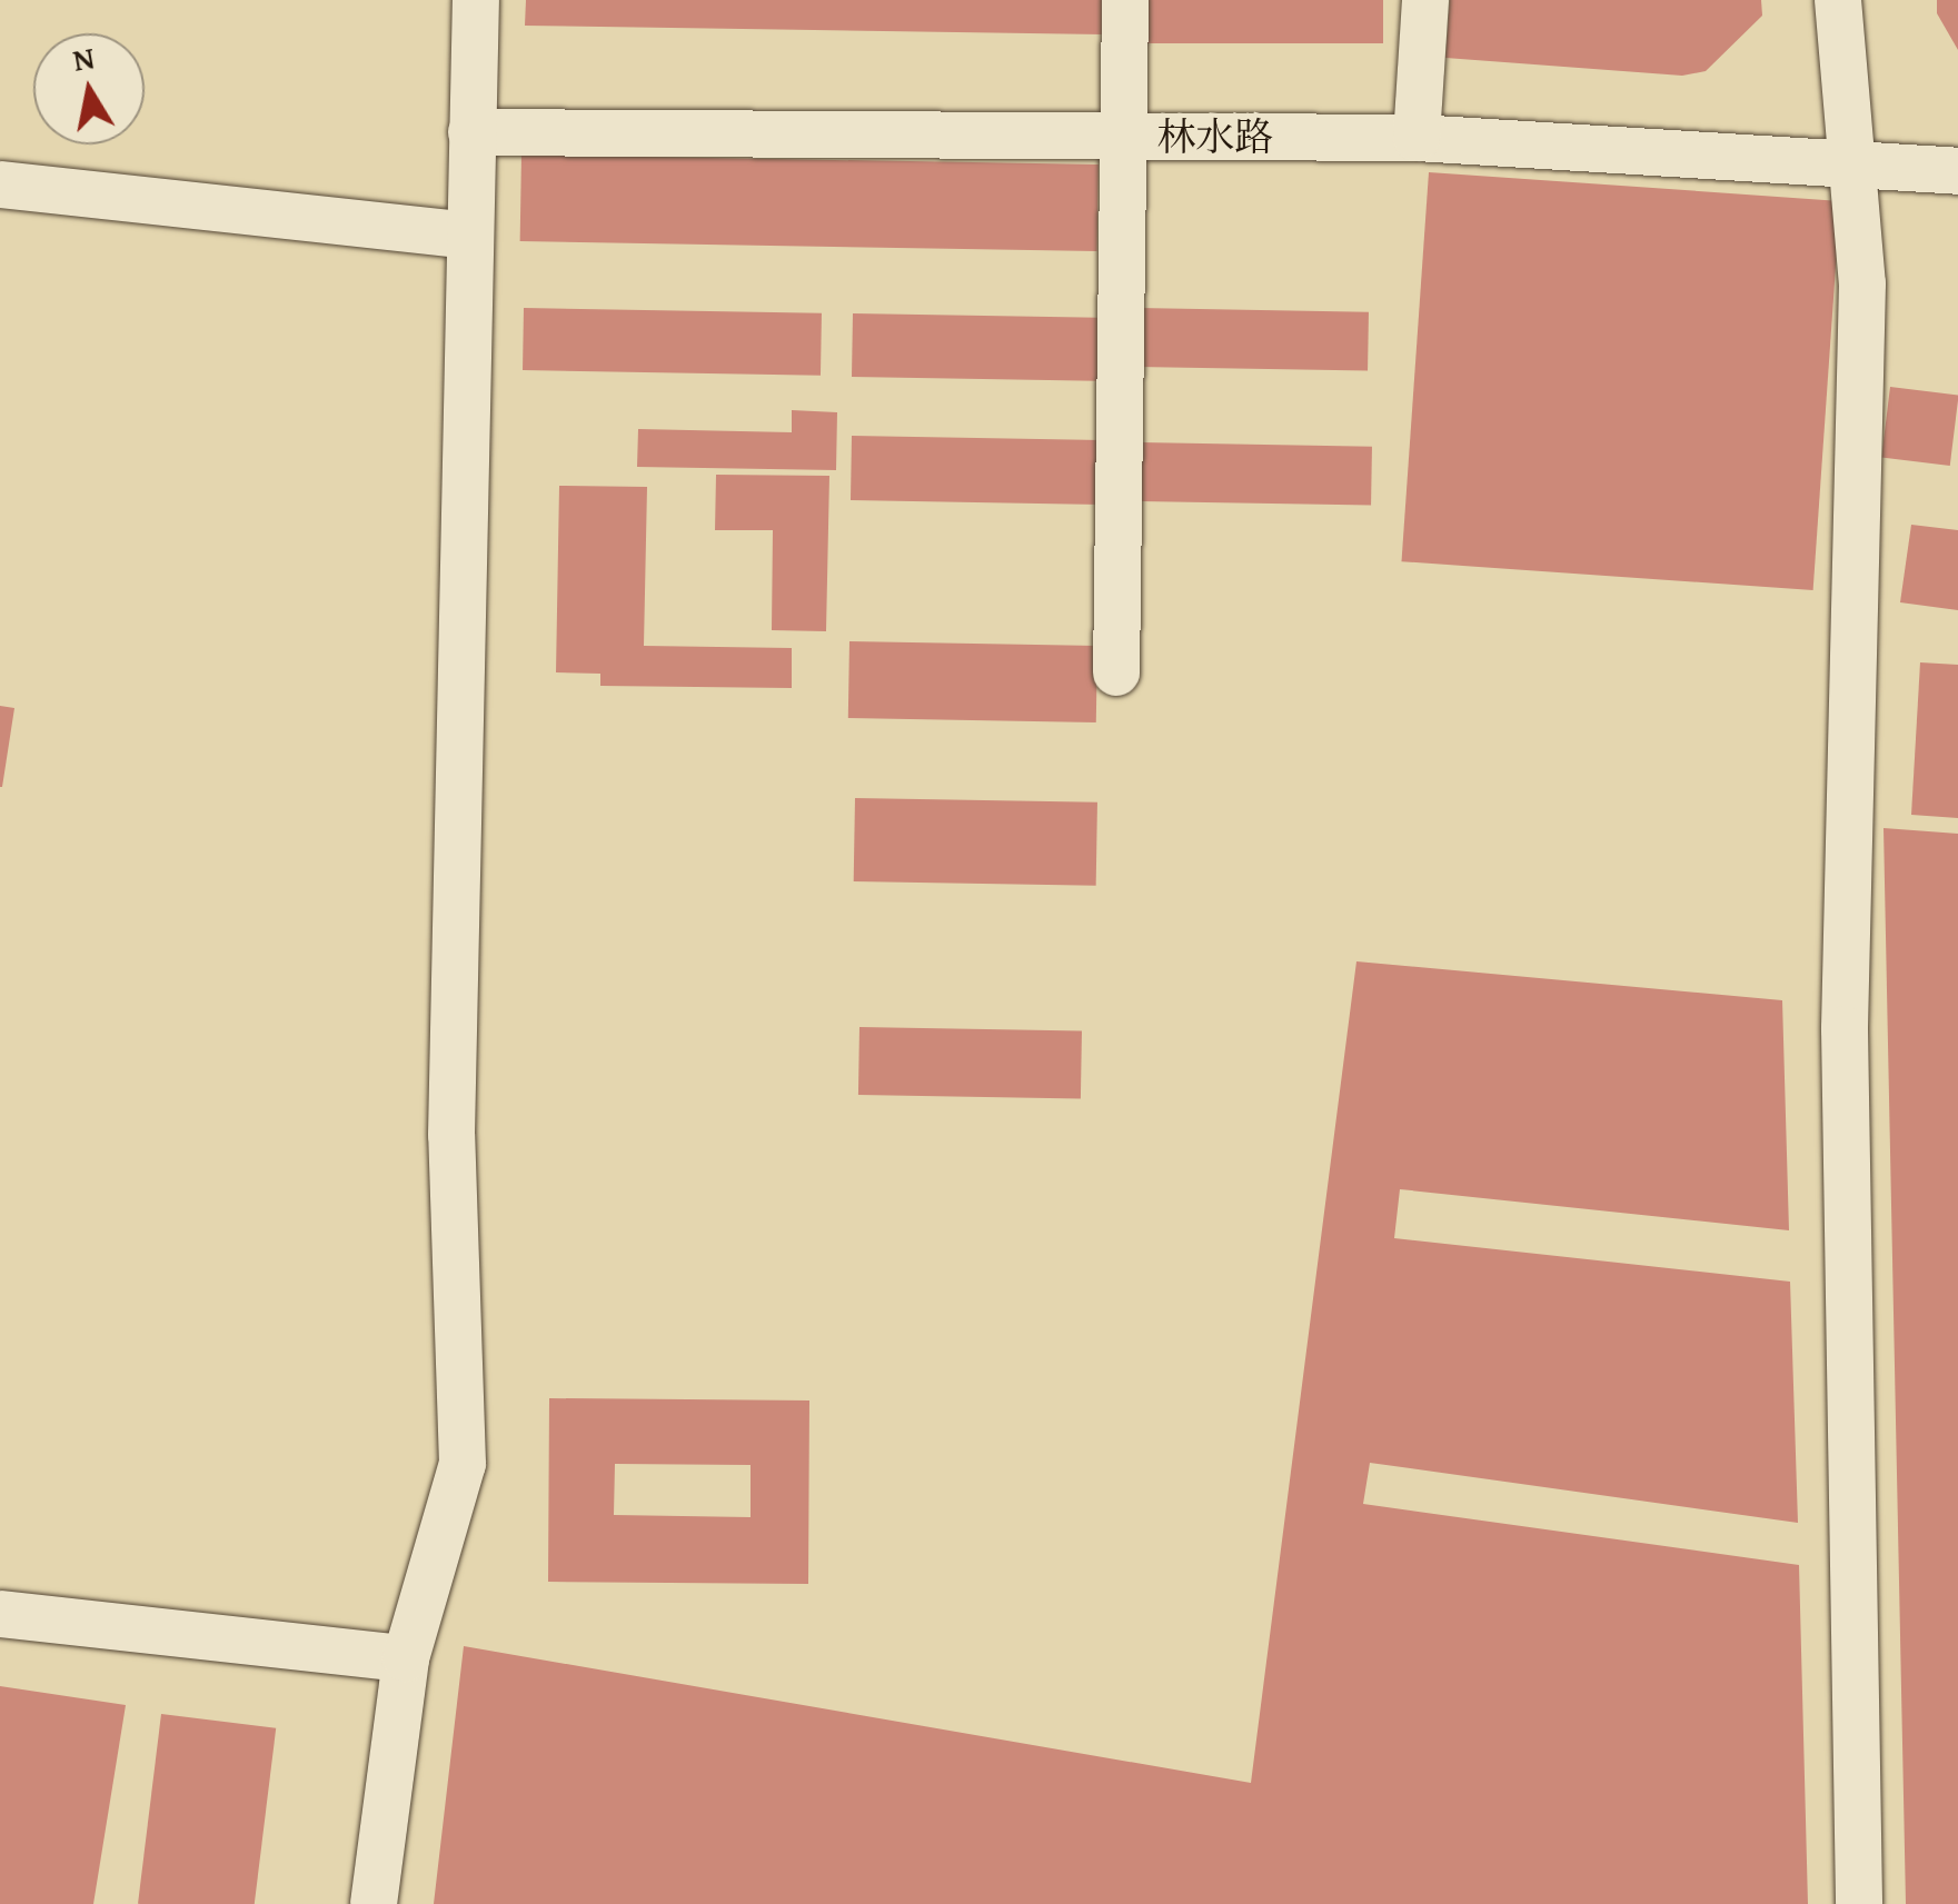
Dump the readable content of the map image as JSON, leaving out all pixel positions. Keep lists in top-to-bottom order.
{
  "streets": {
    "street": ["林水路"]
  },
  "north": "top"
}
